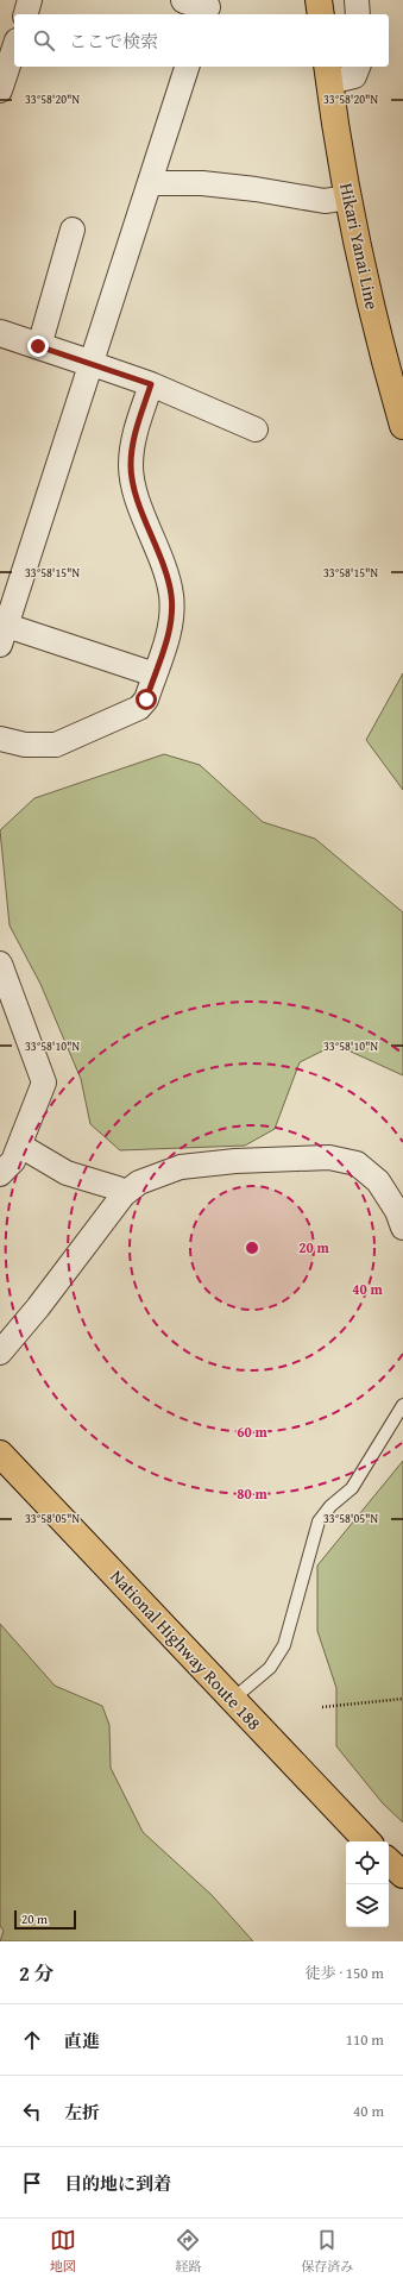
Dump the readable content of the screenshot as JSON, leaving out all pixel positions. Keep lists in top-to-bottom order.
{
  "streets": {
    "main road": ["Hikari Yanai Line", "National Highway Route 188"]
  },
  "scale_bar": "20 m",
  "page": {
    "search": "ここで検索",
    "scale": "20 m",
    "heading": ["2 分", "徒歩 · 150 m"],
    "list": [
      ["直進", "110 m"],
      ["左折", "40 m"],
      "目的地に到着"
    ],
    "nav": ["地図", "経路", "保存済み"]
  },
  "coordinates": [
    "33°58'20\"N",
    "33°58'15\"N",
    "33°58'10\"N",
    "33°58'05\"N"
  ],
  "rings": [
    "20 m",
    "40 m",
    "60 m",
    "80 m"
  ]
}
